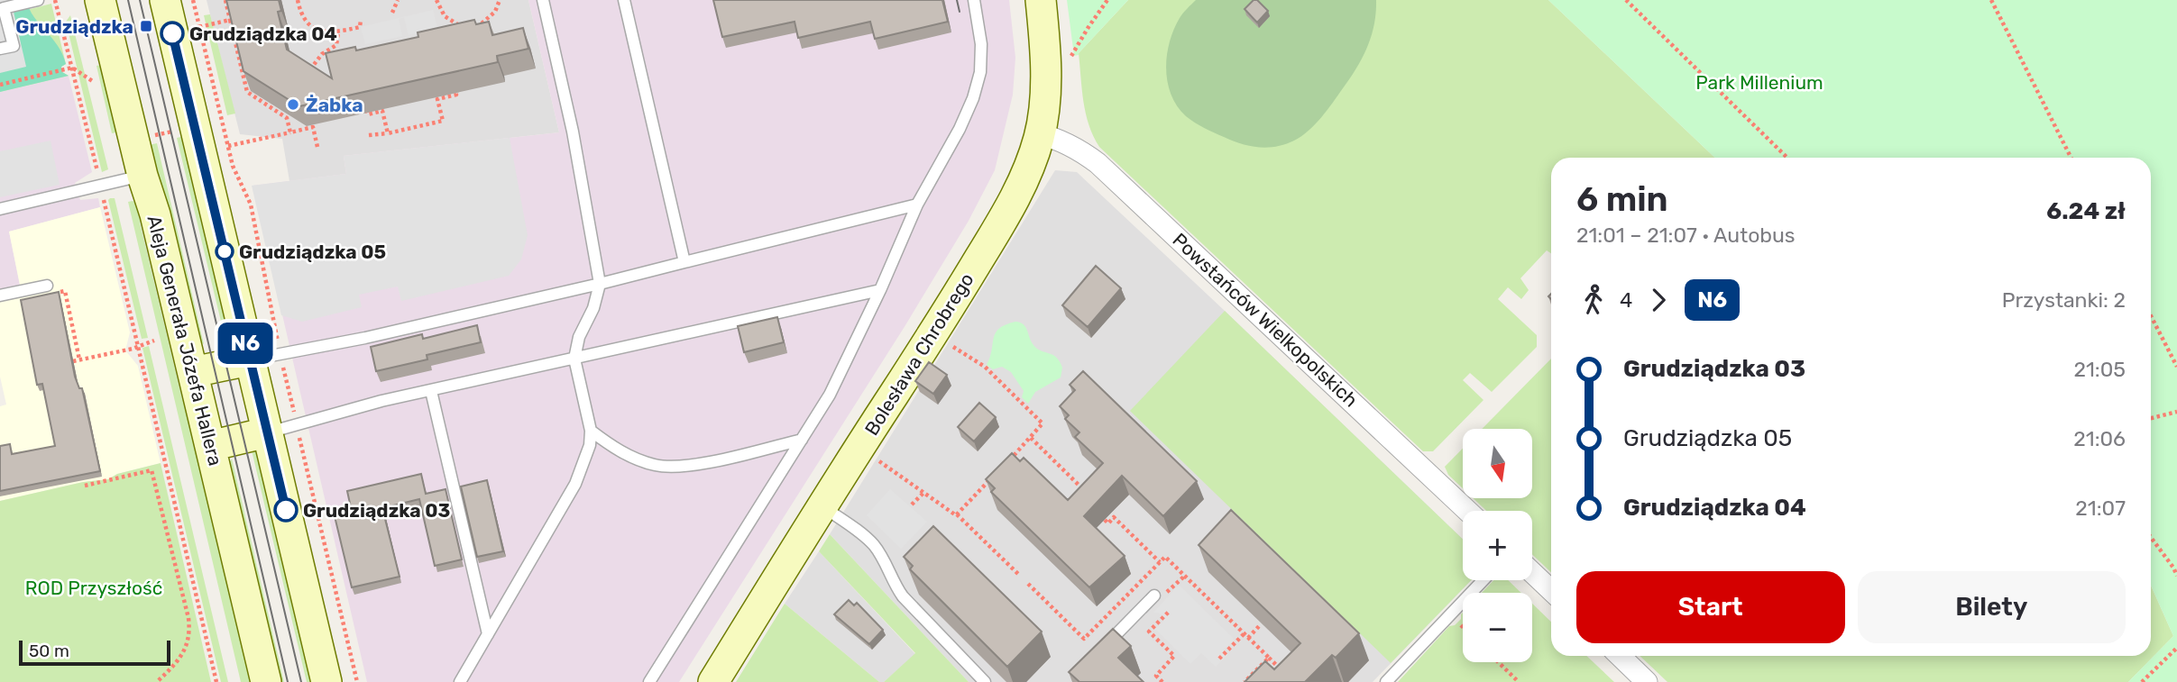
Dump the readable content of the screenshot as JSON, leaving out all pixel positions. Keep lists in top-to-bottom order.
{
  "streets": {
    "main road": ["Aleja Generała Józefa Hallera", "Bolesława Chrobrego"],
    "street": ["Powstańców Wielkopolskich"]
  },
  "crossings": [
    ["Powstańców Wielkopolskich", "Bolesława Chrobrego"]
  ],
  "parks": ["Park Millenium", "ROD Przyszłość"],
  "places": {
    "transit": ["Grudziądzka"],
    "other": [
      "Grudziądzka 04",
      "Żabka",
      "Grudziądzka 05",
      "Grudziądzka 03"
    ]
  },
  "lines": ["bus line N6"],
  "scale_bar": "50 m",
  "north": "bottom",
  "page": {
    "on_map": "N6",
    "heading": ["6 min", "21:01 – 21:07 · Autobus", "6.24 zł"],
    "legs": ["4", "N6", "Przystanki: 2"],
    "list": [
      {
        "name": "Grudziądzka 03",
        "value": "21:05"
      },
      {
        "name": "Grudziądzka 05",
        "value": "21:06"
      },
      {
        "name": "Grudziądzka 04",
        "value": "21:07"
      }
    ],
    "map_buttons": ["+", "−"],
    "buttons": ["Start", "Bilety"],
    "scale": "50 m"
  }
}
